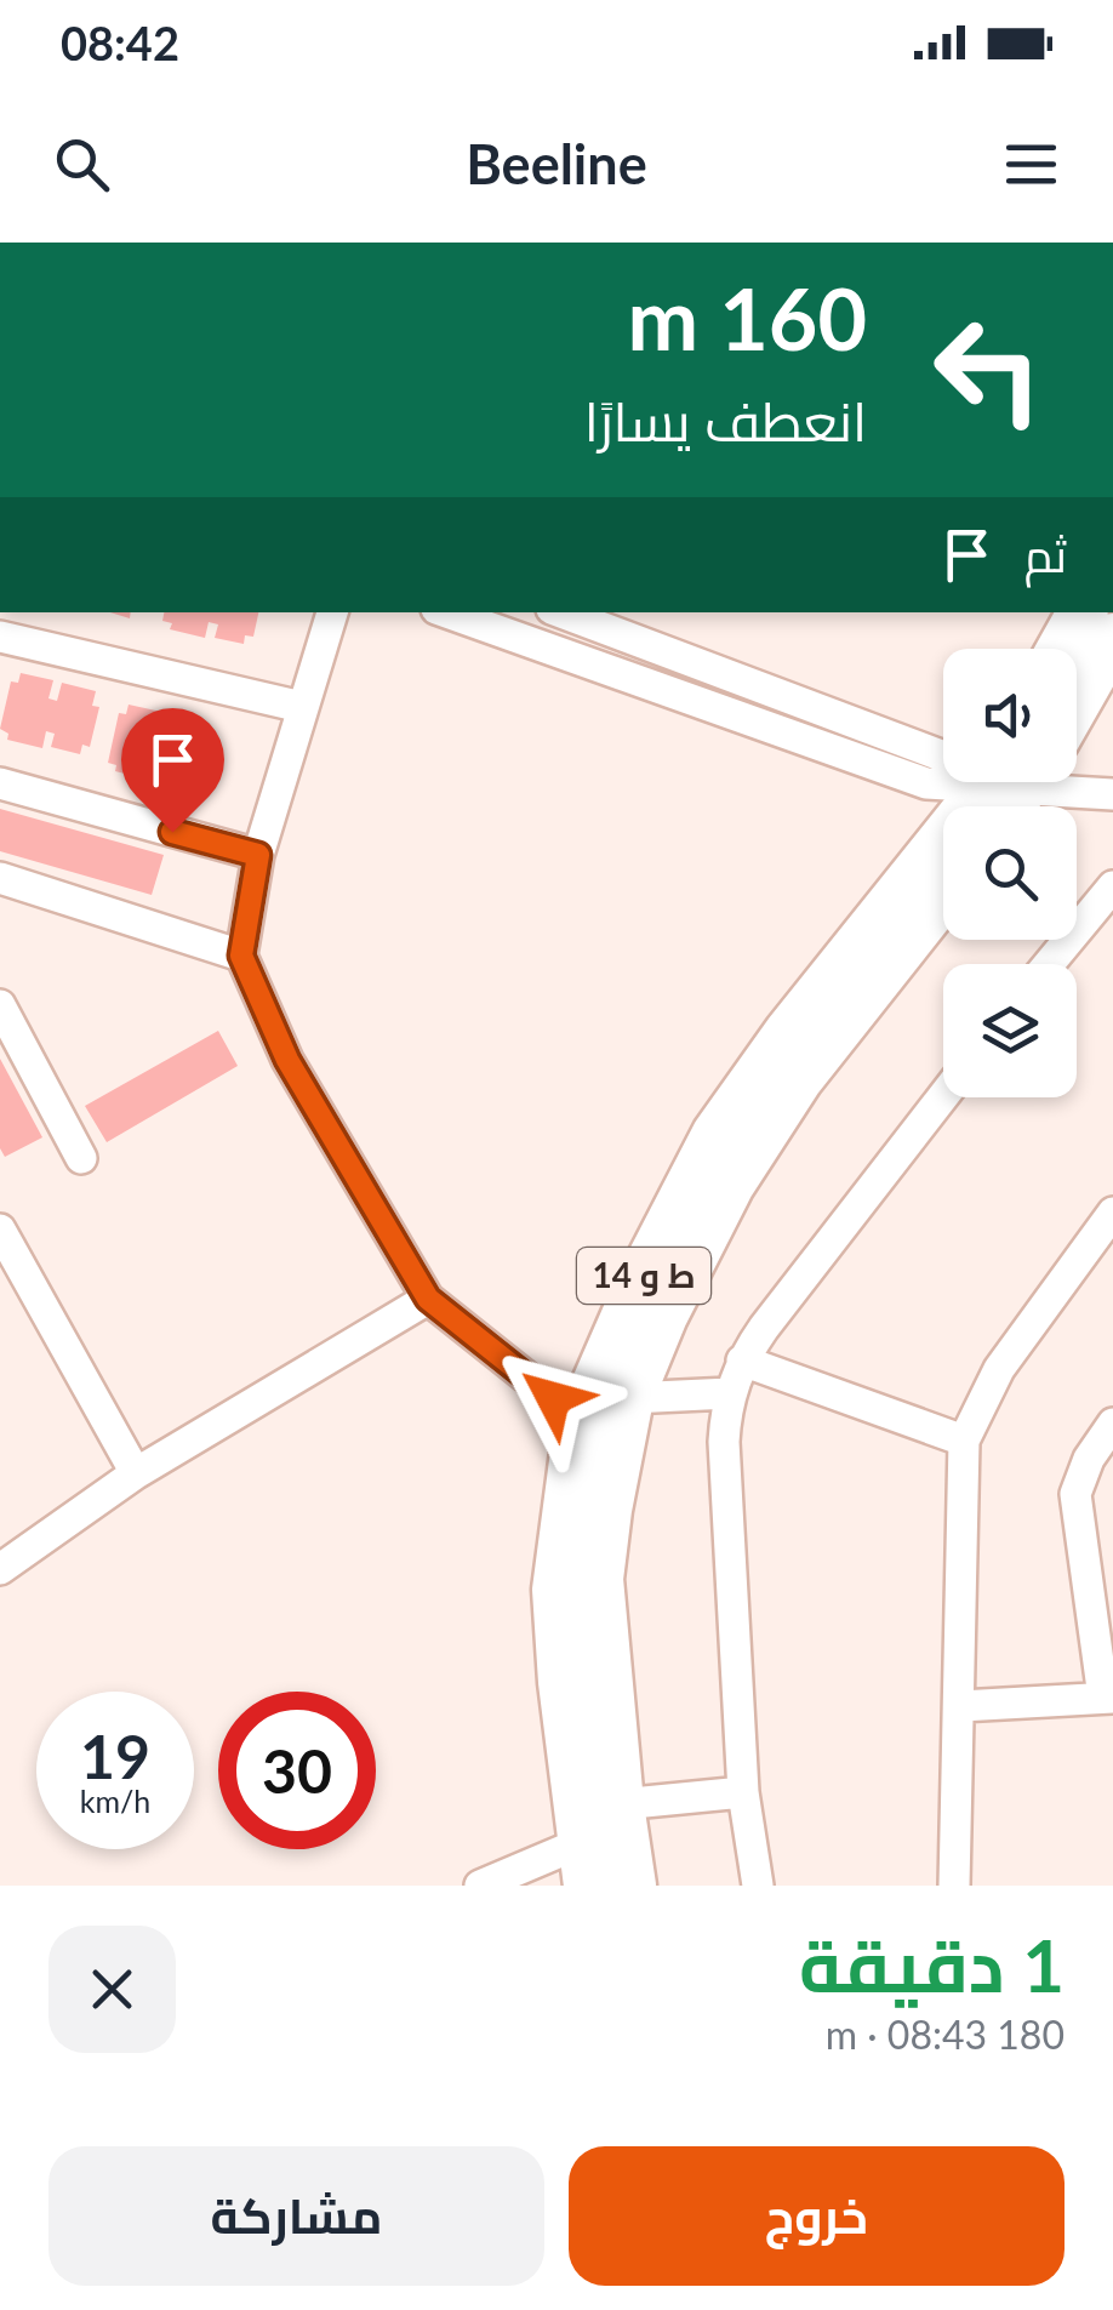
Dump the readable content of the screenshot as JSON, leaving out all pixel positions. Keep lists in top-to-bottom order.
{
  "streets": {
    "main road": ["ط و 14"]
  },
  "page": {
    "status": "08:42",
    "header": "Beeline",
    "turn": ["160 m", "انعطف يسارًا"],
    "then": "ثم",
    "speed": "19 km/h",
    "limit": "30",
    "heading": ["1 دقيقة", "180 m · 08:43"],
    "buttons": ["خروج", "مشاركة"]
  }
}
